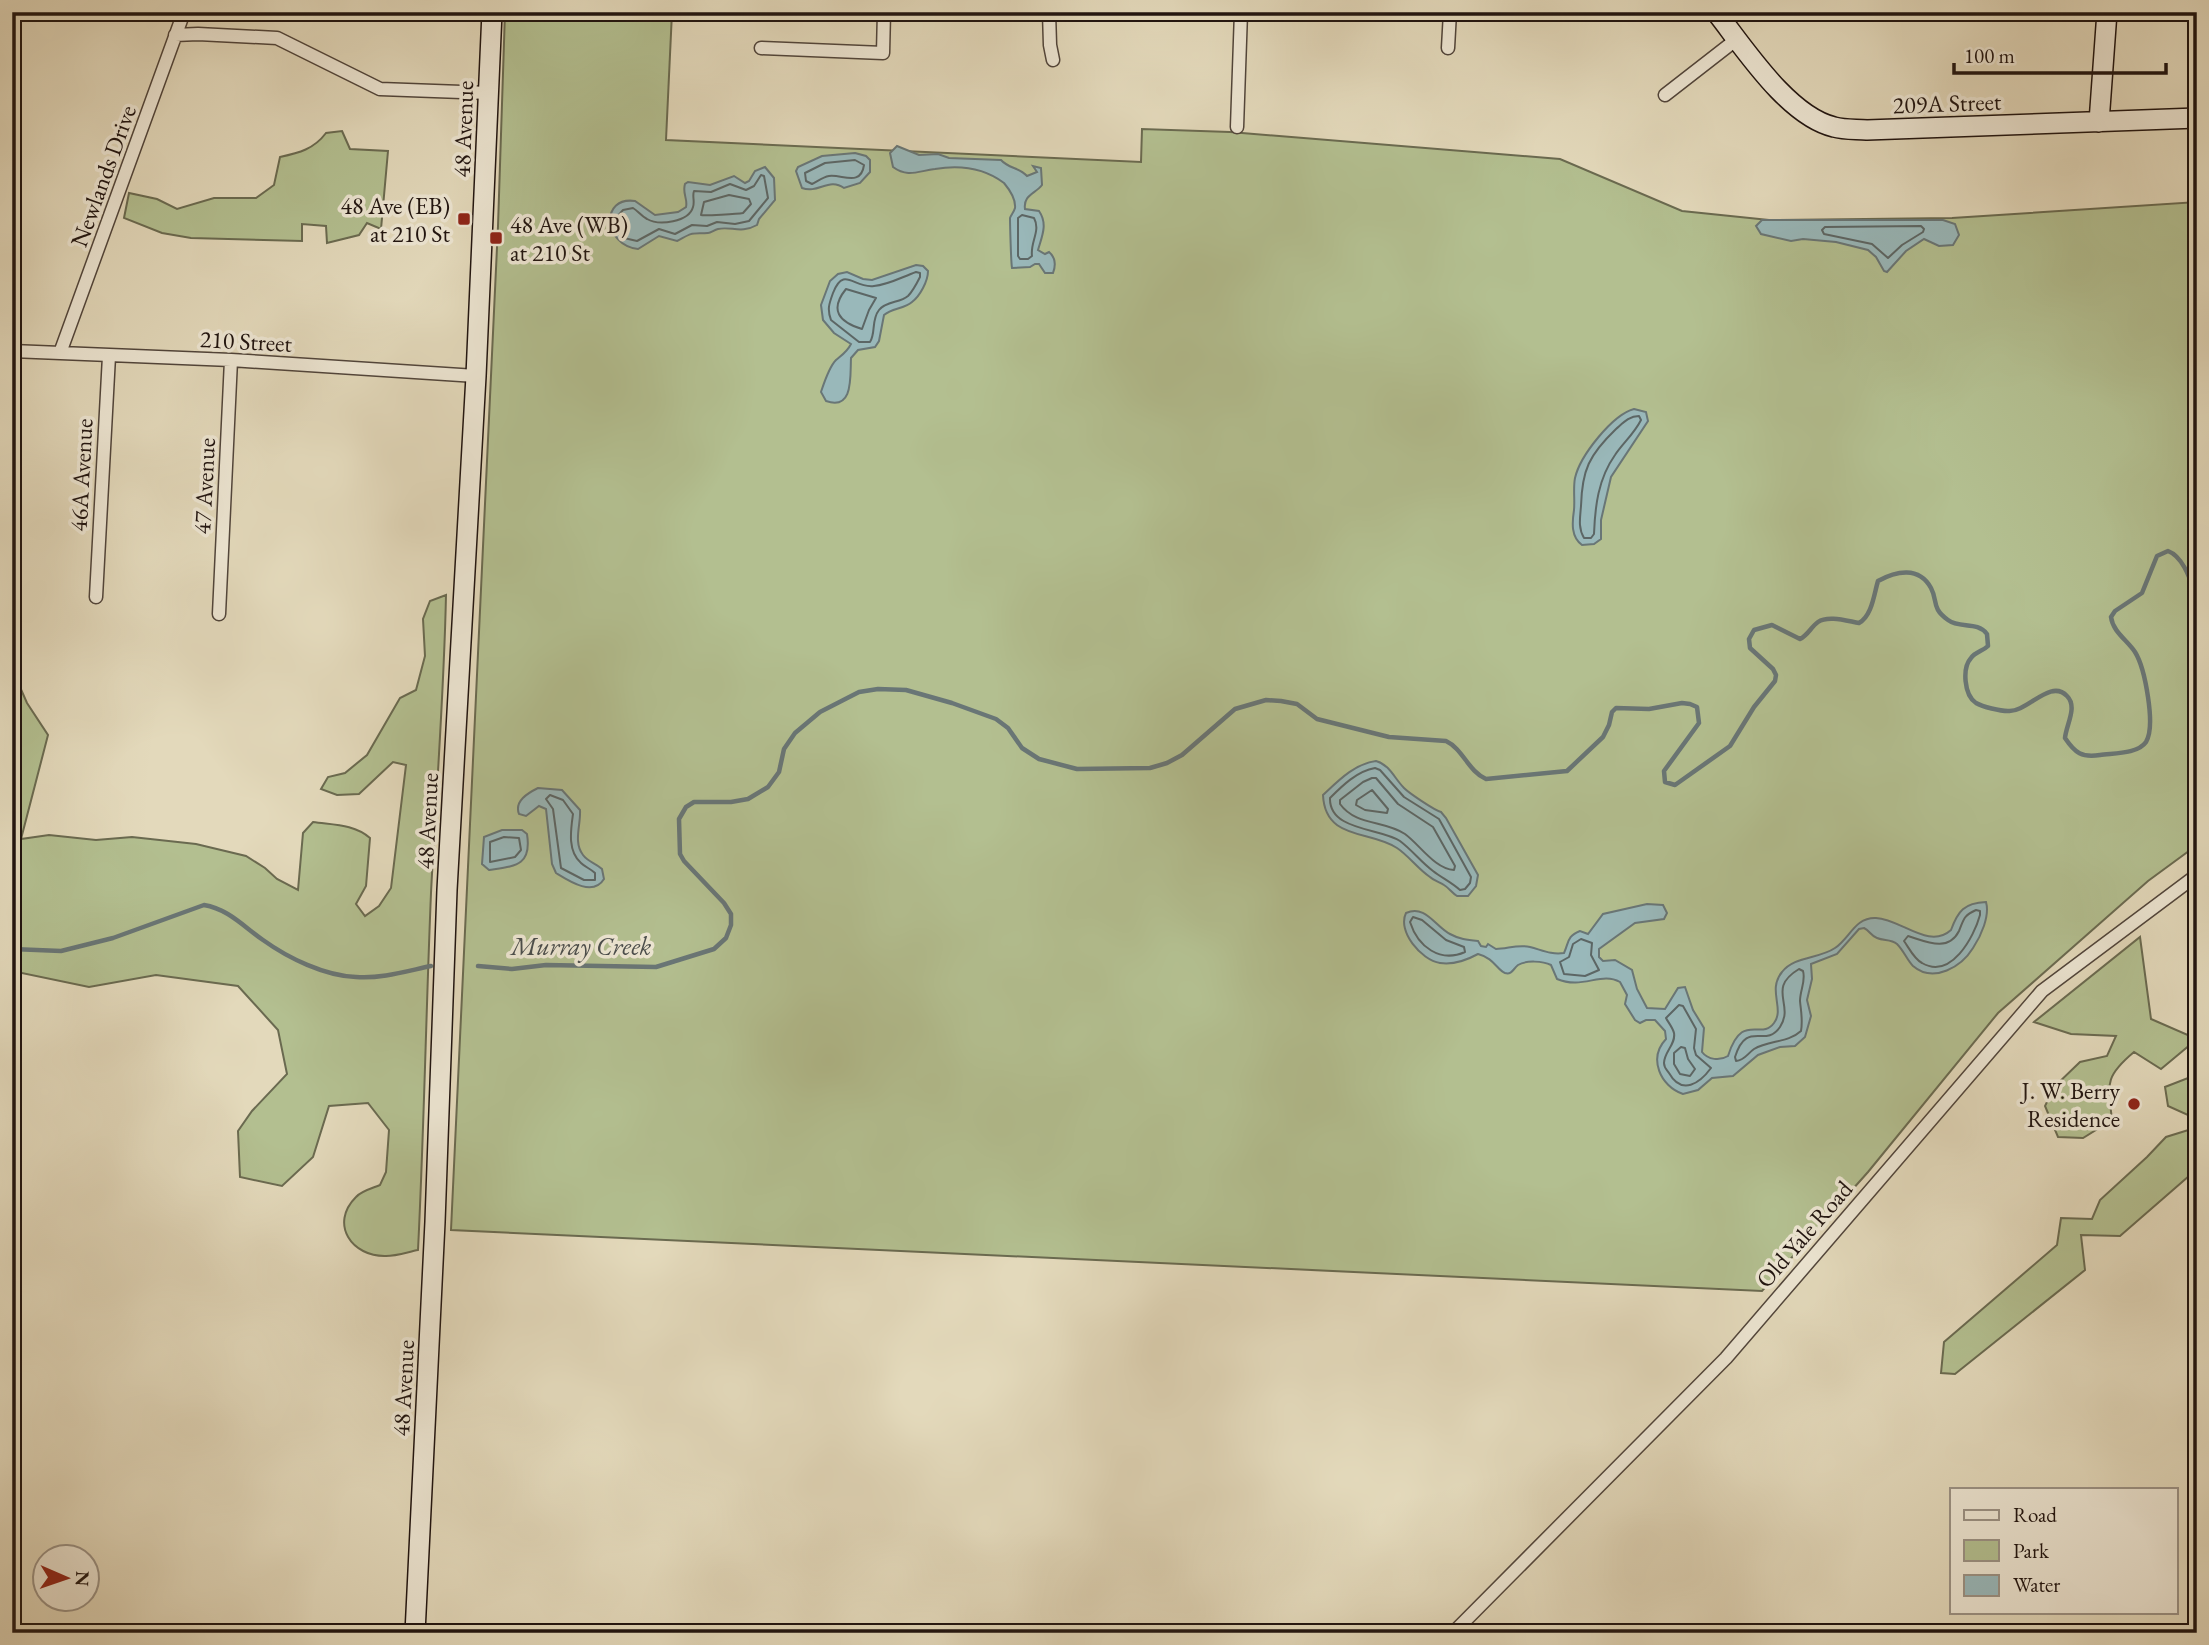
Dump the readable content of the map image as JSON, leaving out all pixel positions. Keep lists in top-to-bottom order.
{
  "streets": {
    "main road": ["209A Street", "48 Avenue"],
    "street": [
      "Newlands Drive",
      "210 Street",
      "46A Avenue",
      "47 Avenue",
      "Old Yale Road"
    ]
  },
  "crossings": [
    ["48 Avenue", "210 Street"],
    ["Newlands Drive", "210 Street"],
    ["210 Street", "46A Avenue"],
    ["210 Street", "47 Avenue"]
  ],
  "water": ["Murray Creek"],
  "places": {
    "transit": ["48 Ave (EB) at 210 St", "48 Ave (WB) at 210 St"],
    "other": ["J. W. Berry Residence"]
  },
  "legend": ["Road", "Park", "Water"],
  "scale_bar": "100 m",
  "north": "right"
}
